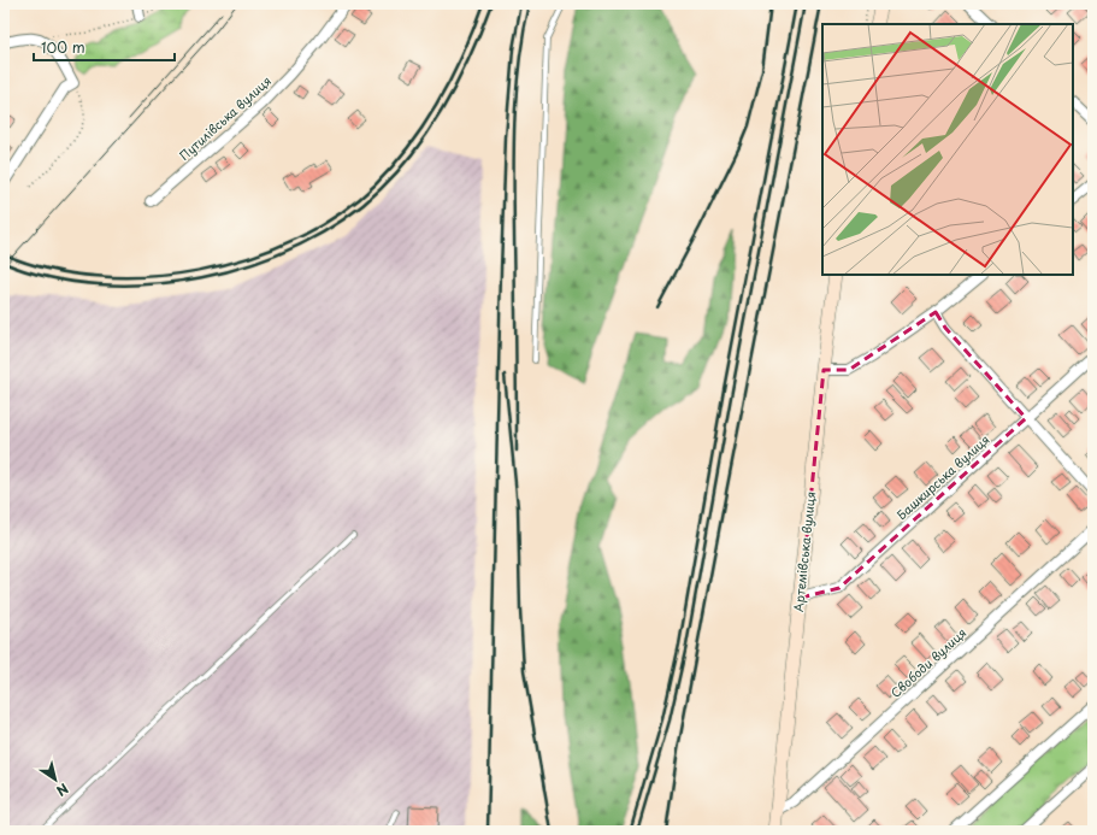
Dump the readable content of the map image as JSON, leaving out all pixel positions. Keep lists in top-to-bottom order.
{
  "streets": {
    "main road": ["Артемівська вулиця"],
    "street": ["Путилівська вулиця", "Башкирська вулиця", "Свободи вулиця"]
  },
  "crossings": [
    ["Башкирська вулиця", "Артемівська вулиця"],
    ["Артемівська вулиця", "Свободи вулиця"]
  ],
  "scale_bar": "100 m",
  "north": "bottom right"
}
